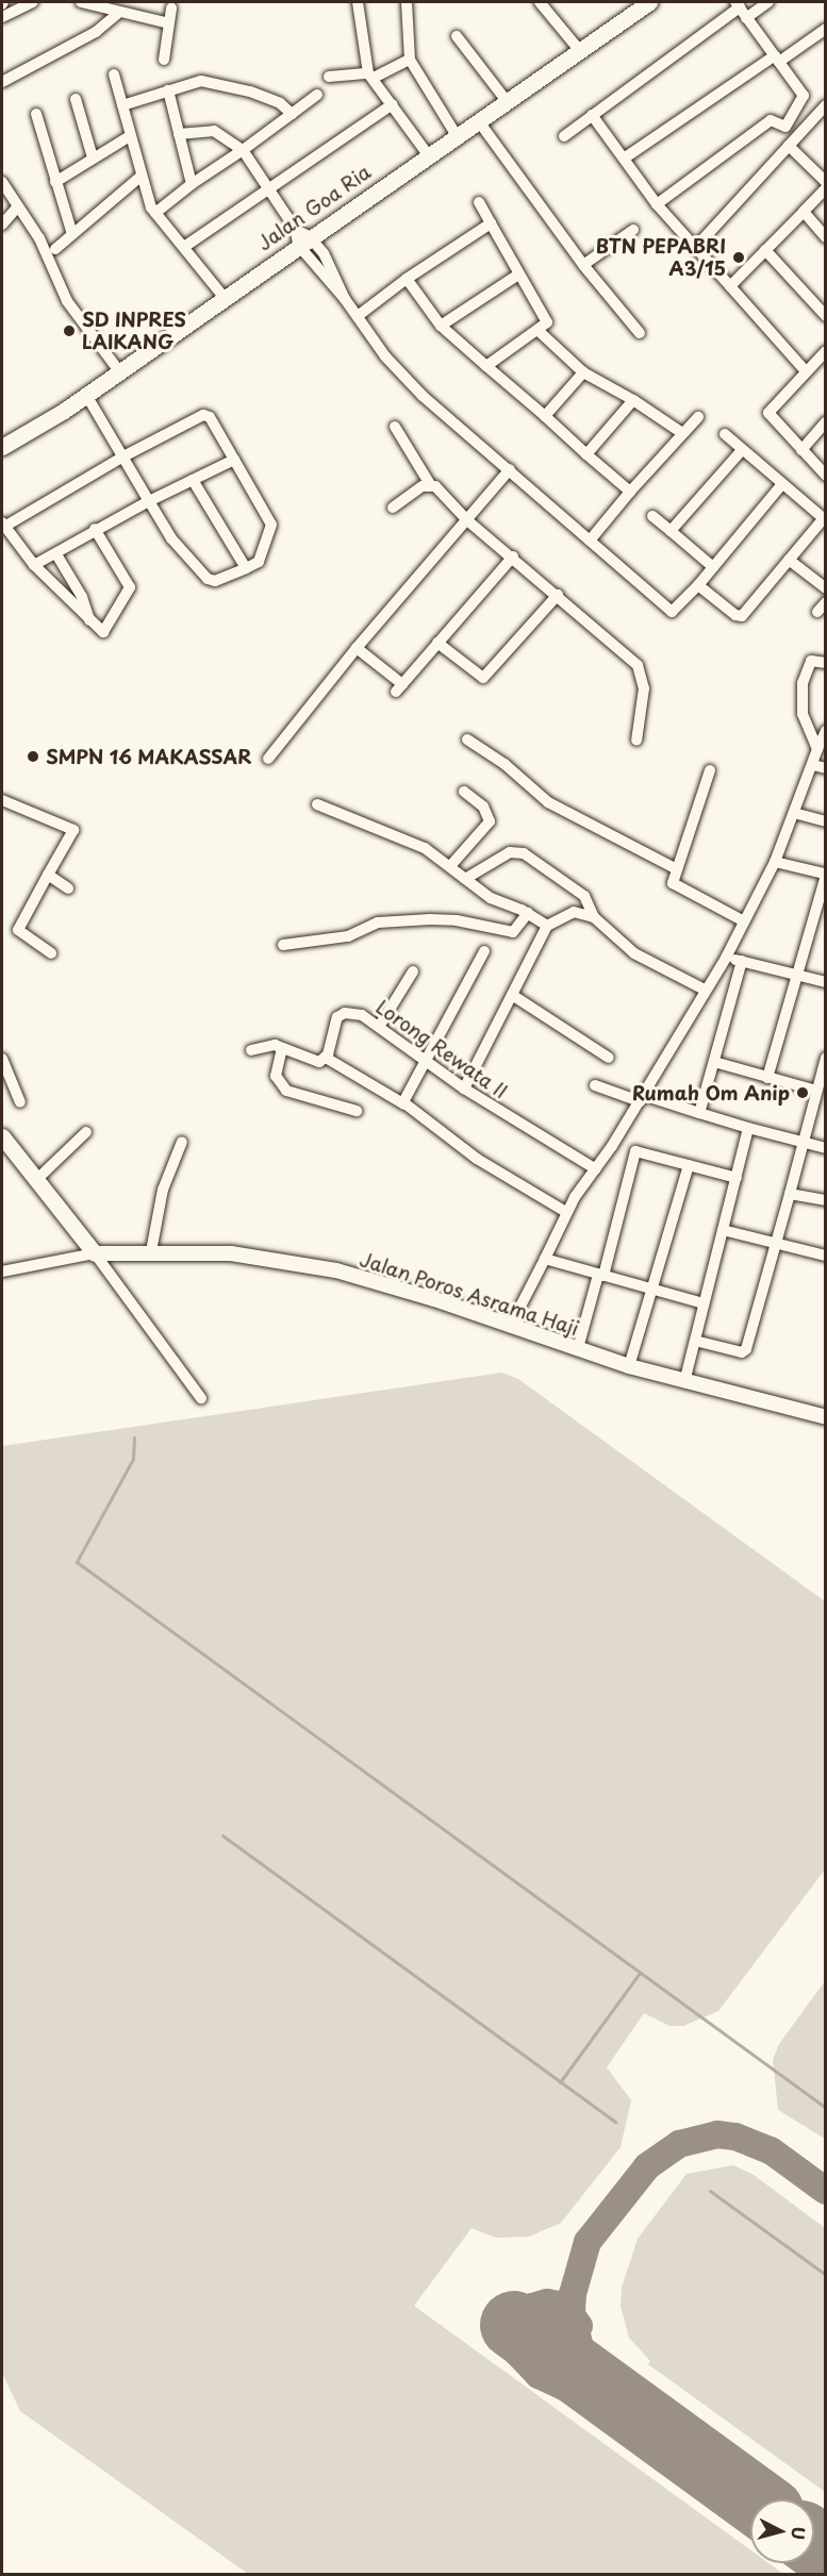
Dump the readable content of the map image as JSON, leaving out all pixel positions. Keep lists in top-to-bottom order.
{
  "streets": {
    "main road": ["Jalan Goa Ria"],
    "street": ["Lorong Rewata II", "Jalan Poros Asrama Haji"]
  },
  "places": [
    "BTN PEPABRI A3/15",
    "SD INPRES LAIKANG",
    "SMPN 16 MAKASSAR",
    "Rumah Om Anip"
  ],
  "north": "right"
}
